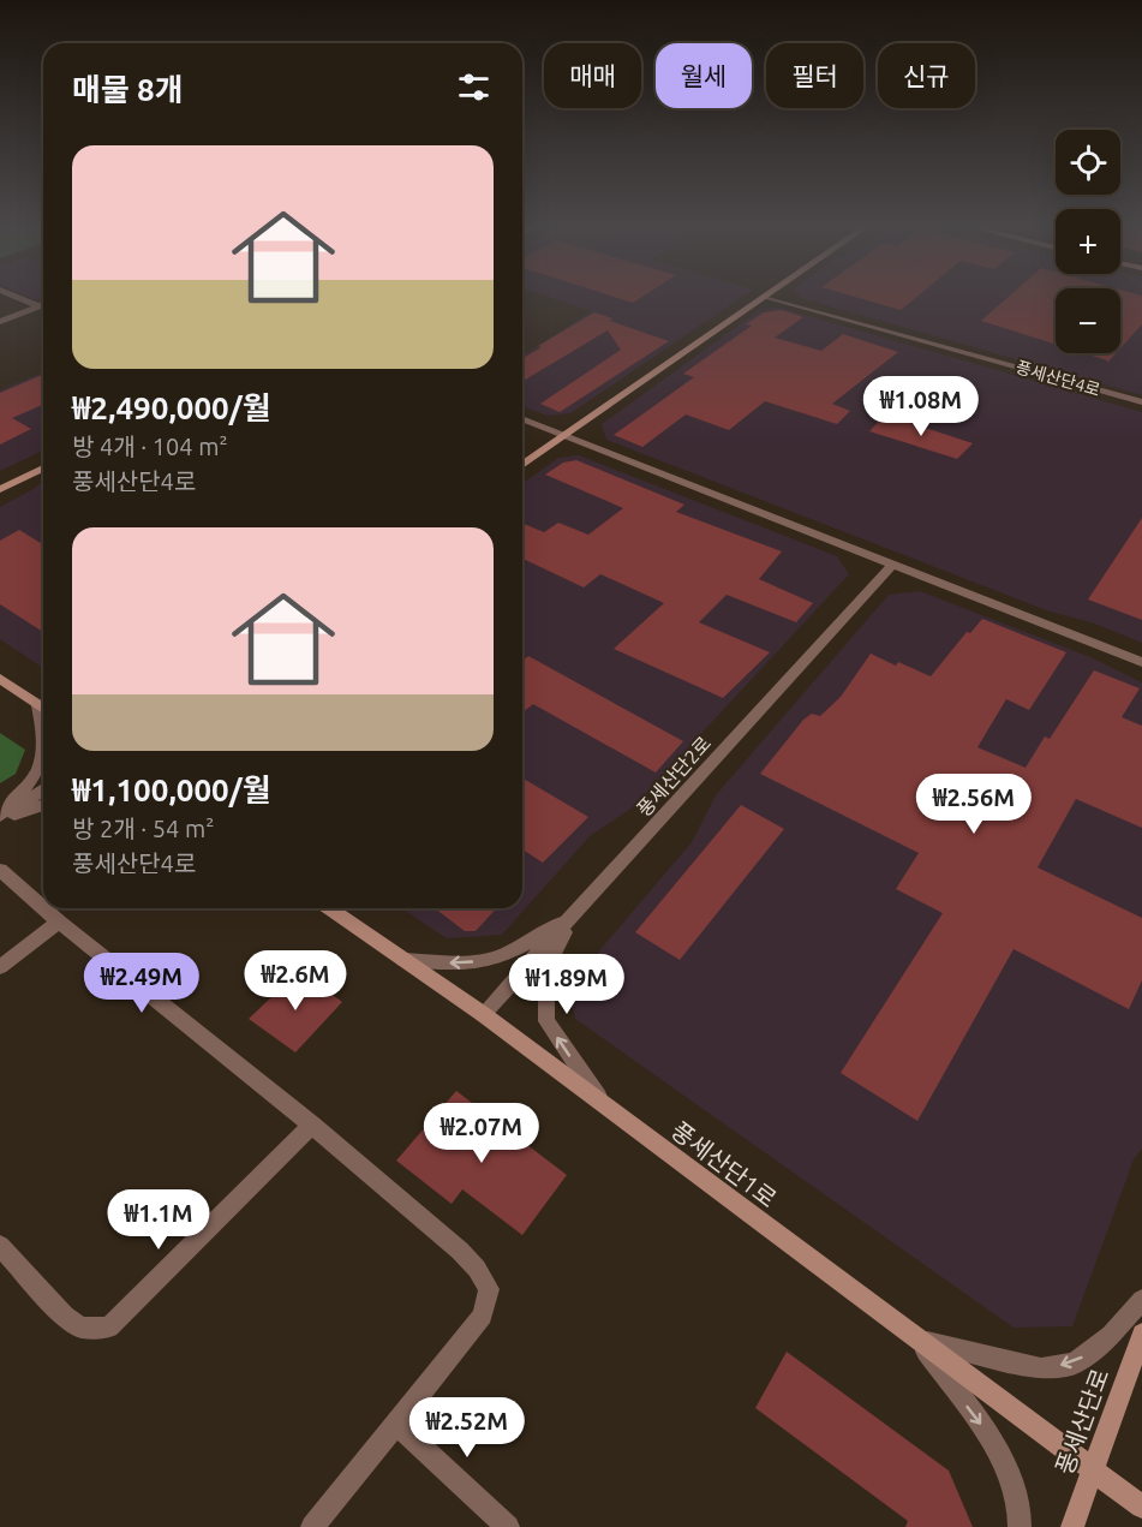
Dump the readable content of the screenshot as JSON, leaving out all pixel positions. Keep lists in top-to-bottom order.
{
  "streets": {
    "street": [
      "풍세산단4로",
      "풍세산단2로",
      "풍세산단1로",
      "풍세산단로"
    ]
  },
  "crossings": [
    ["풍세산단2로", "풍세산단1로"],
    ["풍세산단1로", "풍세산단로"]
  ],
  "page": {
    "chip": [
      "매매",
      "월세",
      "필터",
      "신규"
    ],
    "heading": "매물 8개",
    "map_buttons": ["+", "−"],
    "list": [
      {
        "name": "₩2,490,000/월",
        "note": "방 4개 · 104 m² · 풍세산단4로"
      },
      {
        "name": "₩1,100,000/월",
        "note": "방 2개 · 54 m² · 풍세산단4로"
      }
    ],
    "price": [
      "₩1.08M",
      "₩2.56M",
      "₩2.6M",
      "₩2.49M",
      "₩1.89M",
      "₩2.07M",
      "₩1.1M",
      "₩2.52M"
    ]
  }
}
